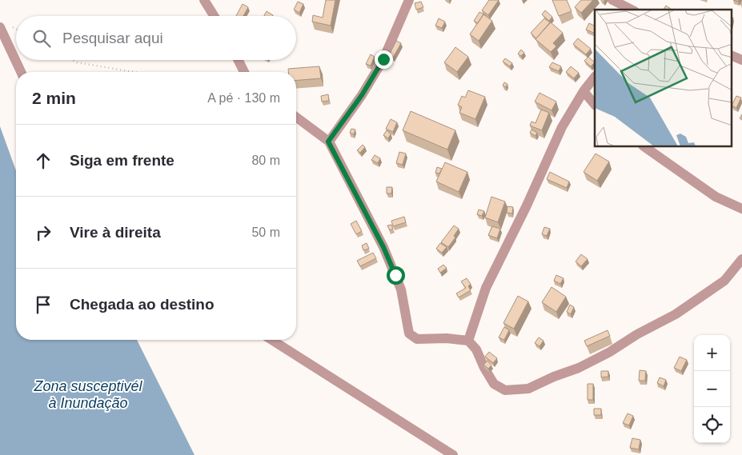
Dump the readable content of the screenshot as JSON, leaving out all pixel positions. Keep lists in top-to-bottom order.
{
  "water": ["Zona susceptivél à Inundação"],
  "page": {
    "search": "Pesquisar aqui",
    "heading": ["2 min", "A pé · 130 m"],
    "list": [
      ["Siga em frente", "80 m"],
      ["Vire à direita", "50 m"],
      "Chegada ao destino"
    ],
    "map_buttons": ["+", "−"]
  }
}
